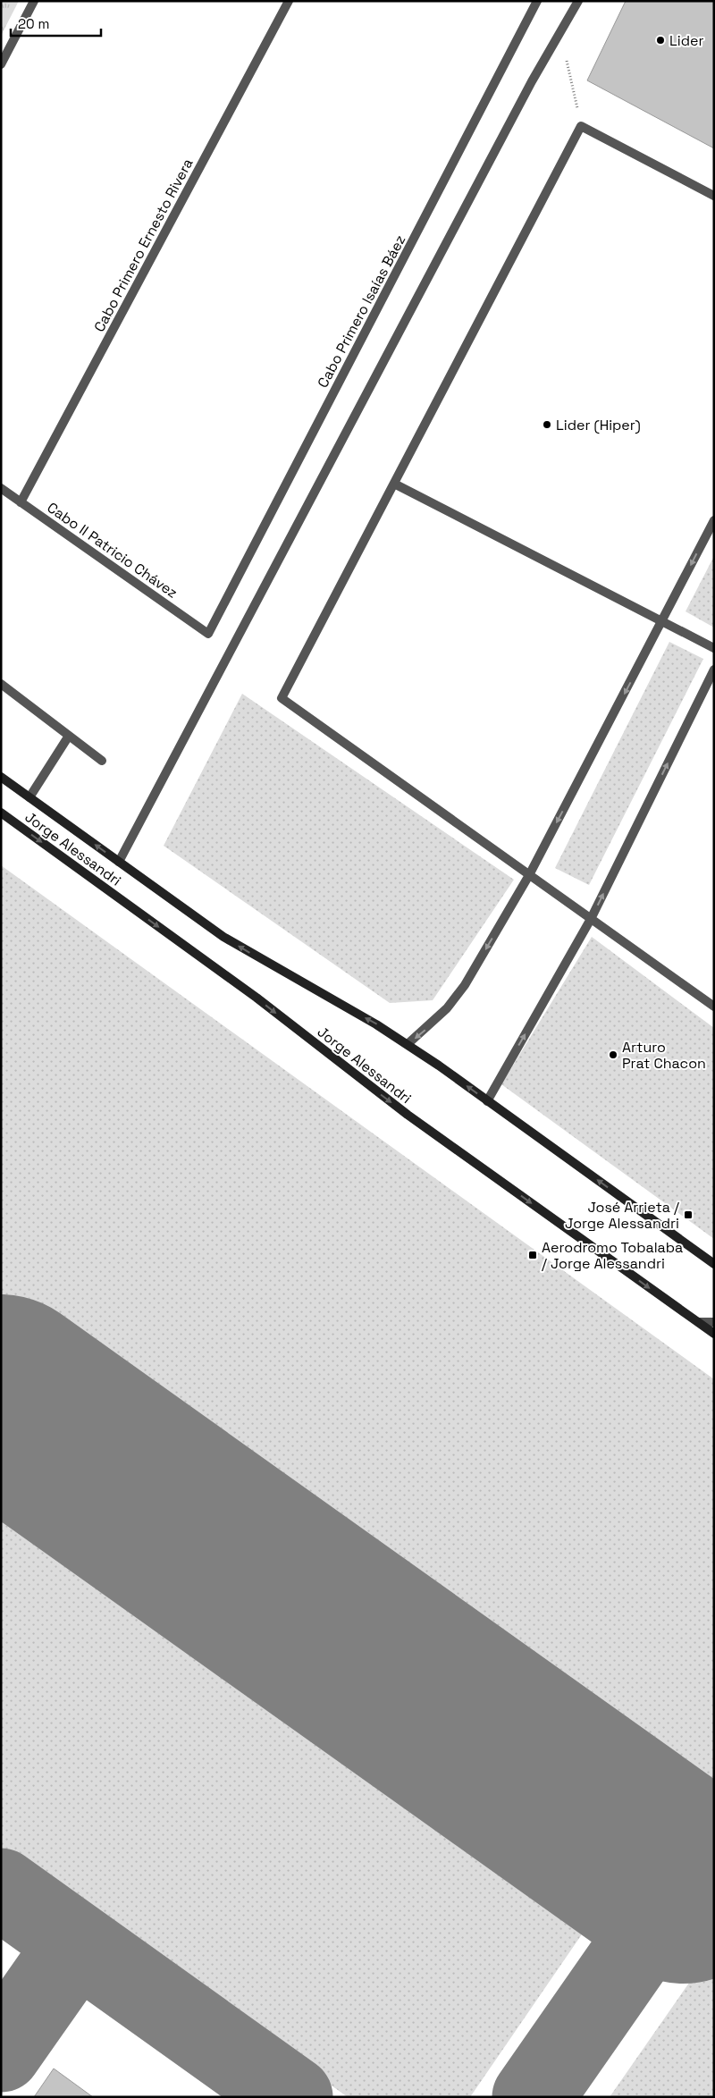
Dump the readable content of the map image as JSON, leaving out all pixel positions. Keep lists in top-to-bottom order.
{
  "streets": {
    "main road": ["Jorge Alessandri"],
    "street": ["Cabo Primero Ernesto Rivera", "Cabo Primero Isaías Báez", "Cabo II Patricio Chávez"]
  },
  "crossings": [
    ["Cabo Primero Ernesto Rivera", "Cabo II Patricio Chávez"],
    ["Cabo Primero Isaías Báez", "Cabo II Patricio Chávez"]
  ],
  "places": {
    "other": ["Lider", "Lider (Hiper)", "Arturo Prat Chacon"],
    "transit": ["José Arrieta / Jorge Alessandri", "Aerodromo Tobalaba / Jorge Alessandri"]
  },
  "scale_bar": "20 m"
}
